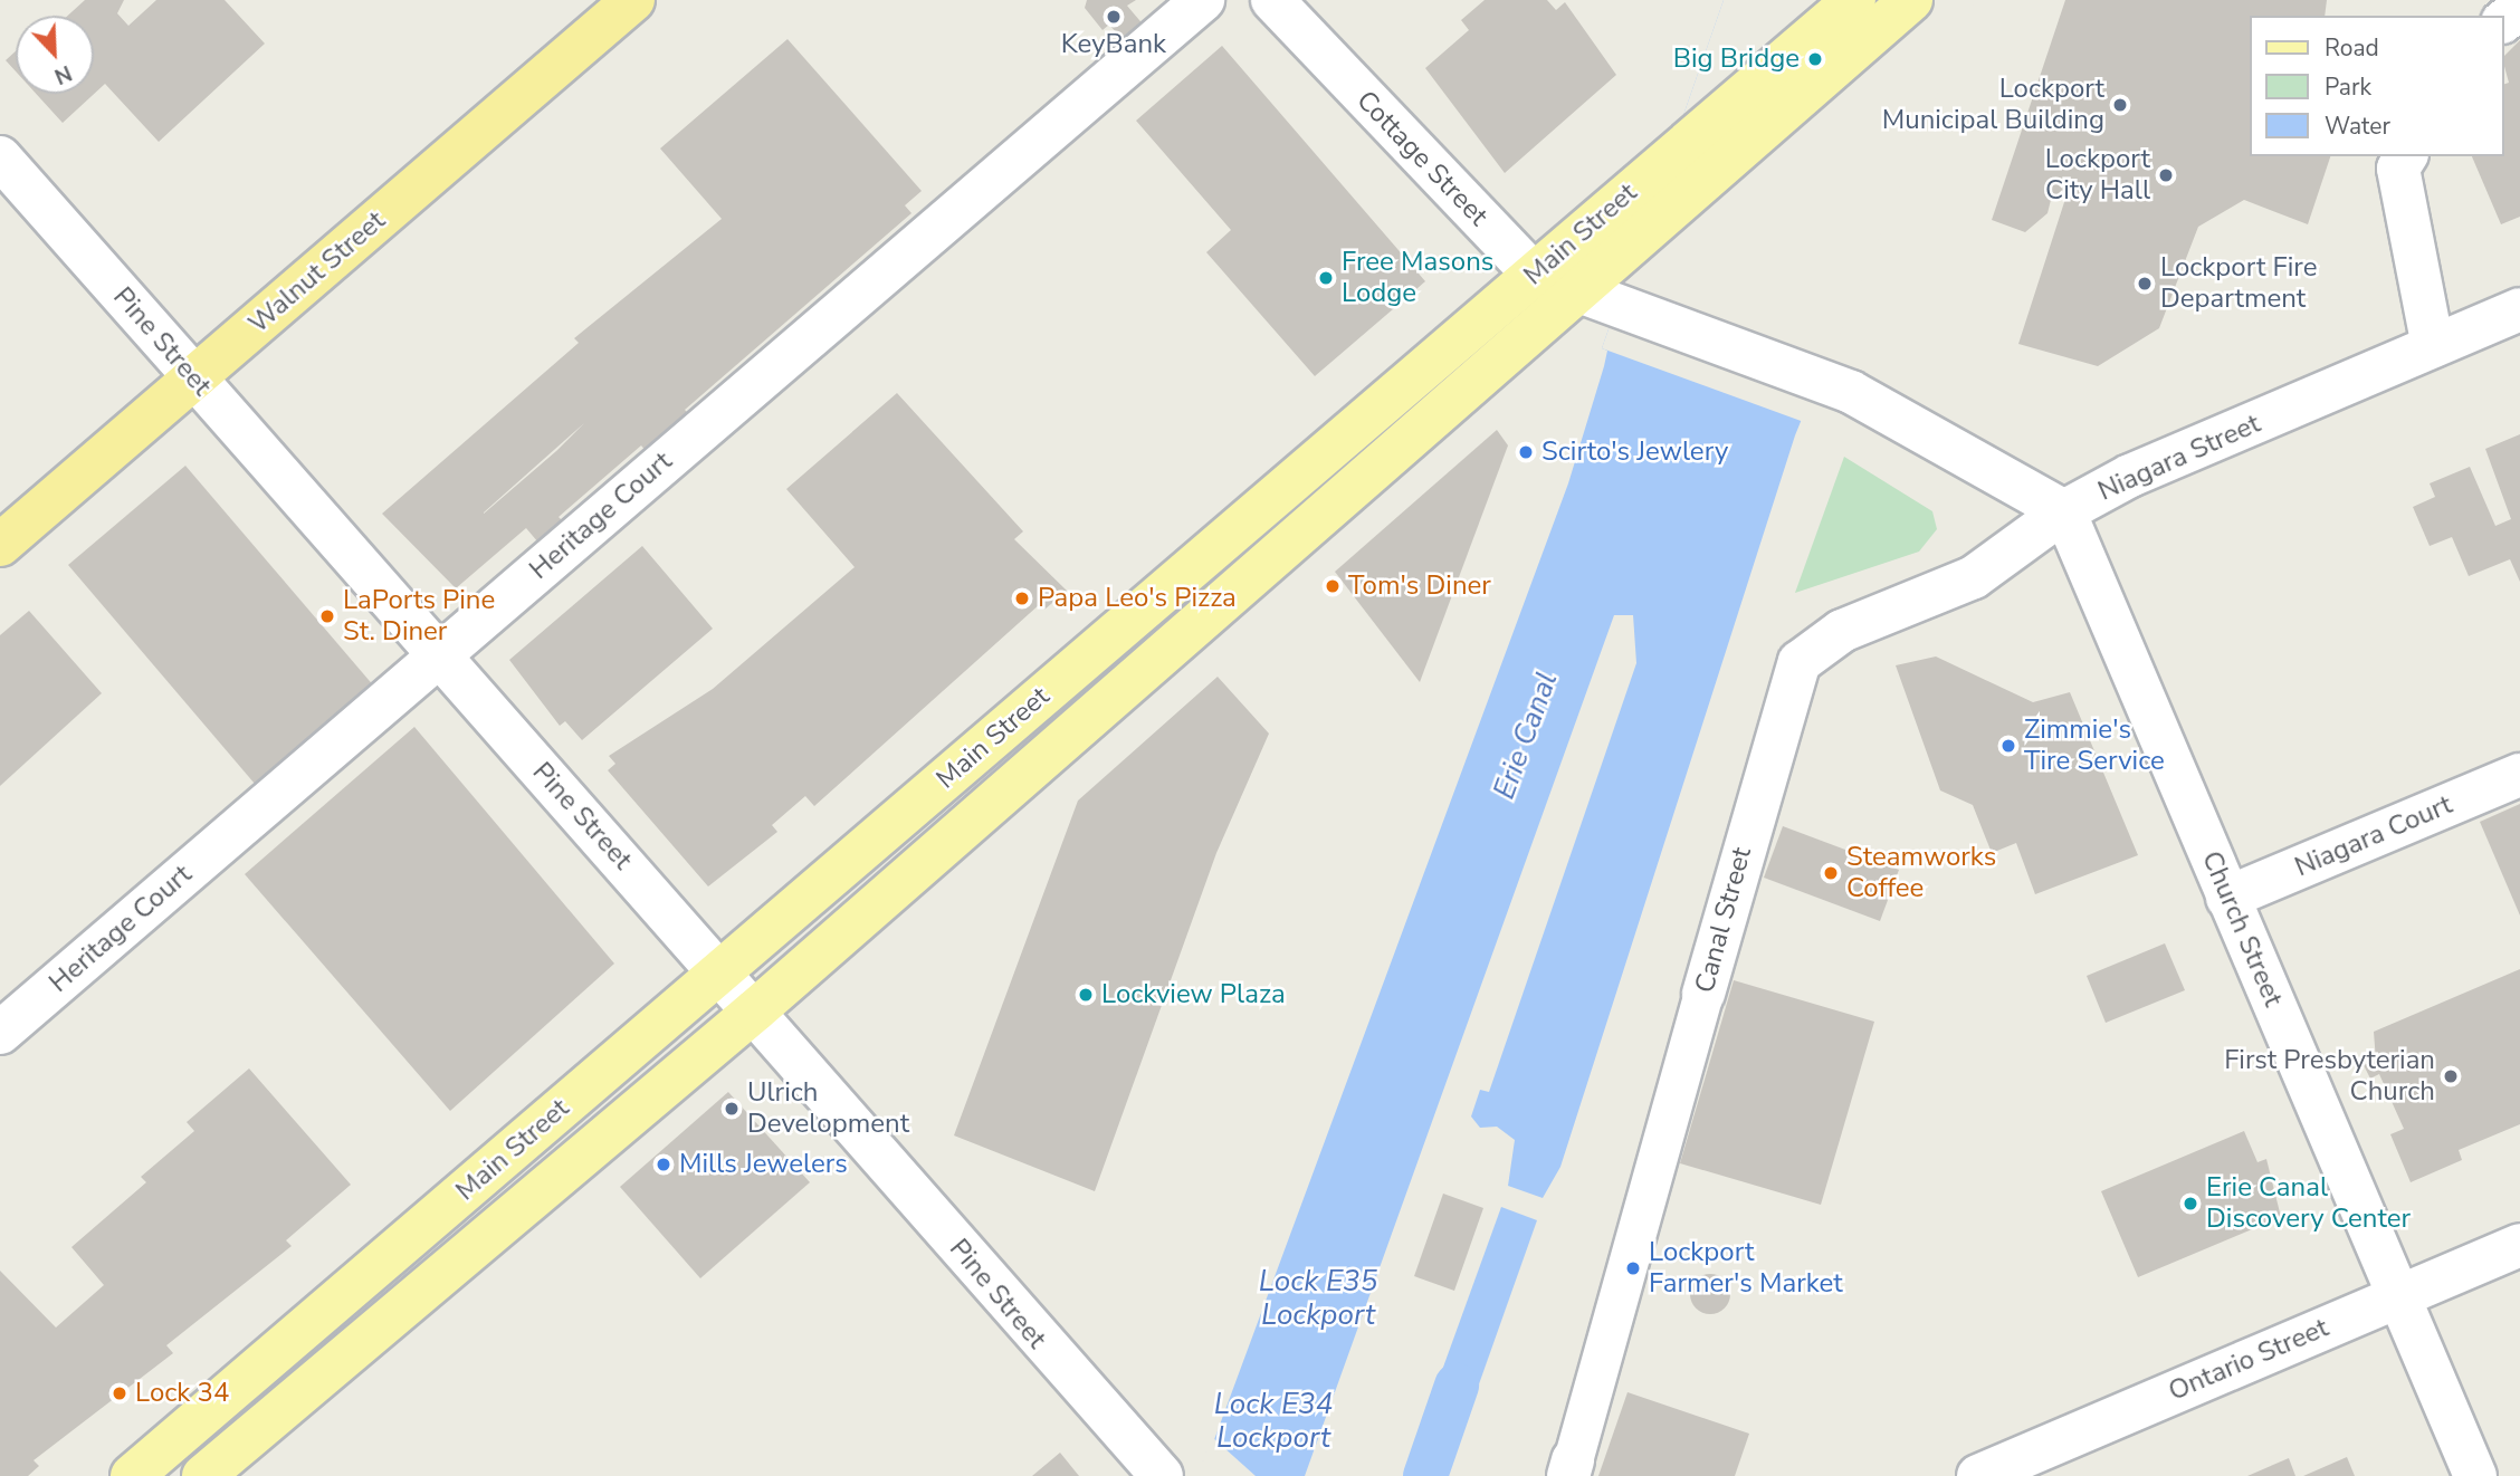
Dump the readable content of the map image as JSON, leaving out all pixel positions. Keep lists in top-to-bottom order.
{
  "streets": {
    "highway": ["Walnut Street"],
    "main road": ["Main Street"],
    "street": [
      "Cottage Street",
      "Pine Street",
      "Niagara Street",
      "Heritage Court",
      "Niagara Court",
      "Canal Street",
      "Church Street",
      "Ontario Street"
    ]
  },
  "crossings": [
    ["Cottage Street", "Main Street"],
    ["Cottage Street", "Niagara Street"],
    ["Main Street", "Pine Street"],
    ["Walnut Street", "Pine Street"],
    ["Pine Street", "Heritage Court"],
    ["Niagara Street", "Canal Street"],
    ["Niagara Street", "Church Street"],
    ["Niagara Court", "Church Street"],
    ["Canal Street", "Church Street"],
    ["Church Street", "Ontario Street"]
  ],
  "water": ["Erie Canal", "Lock E35 Lockport", "Lock E34 Lockport"],
  "places": [
    "KeyBank",
    "Big Bridge",
    "Lockport Municipal Building",
    "Lockport City Hall",
    "Free Masons Lodge",
    "Lockport Fire Department",
    "Scirto's Jewlery",
    "Tom's Diner",
    "Papa Leo's Pizza",
    "LaPorts Pine St. Diner",
    "Zimmie's Tire Service",
    "Steamworks Coffee",
    "Lockview Plaza",
    "First Presbyterian Church",
    "Ulrich Development",
    "Mills Jewelers",
    "Erie Canal Discovery Center",
    "Lockport Farmer's Market",
    "Lock 34"
  ],
  "legend": ["Road", "Park", "Water"],
  "north": "bottom right"
}
